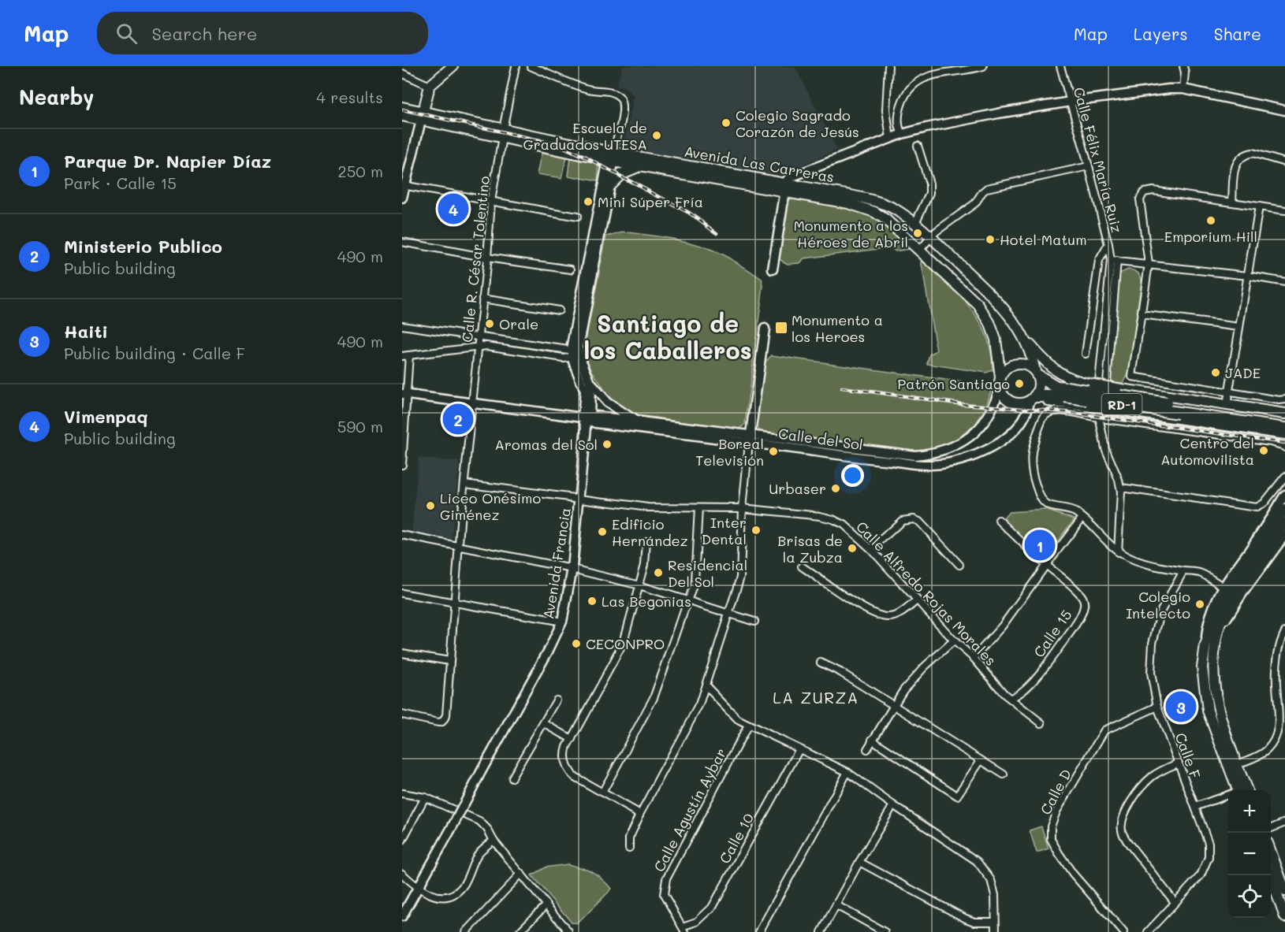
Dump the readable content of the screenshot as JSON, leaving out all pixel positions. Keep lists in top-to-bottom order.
{
  "streets": {
    "highway": ["RD-1"],
    "main road": ["Avenida Las Carreras", "Calle del Sol", "Avenida Francia"],
    "street": [
      "Calle Félix María Ruiz",
      "Calle R. César Tolentino",
      "Calle Alfredo Rojas Morales",
      "Calle 15",
      "Calle F",
      "Calle D",
      "Calle Agustín Aybar",
      "Calle 10"
    ]
  },
  "crossings": [
    ["Avenida Las Carreras", "Calle R. César Tolentino"],
    ["Avenida Las Carreras", "RD-1"],
    ["Avenida Las Carreras", "Calle del Sol"],
    ["Calle R. César Tolentino", "Calle del Sol"],
    ["Calle R. César Tolentino", "Calle Alfredo Rojas Morales"],
    ["RD-1", "Calle del Sol"],
    ["Calle del Sol", "Avenida Francia"],
    ["Avenida Francia", "Calle Alfredo Rojas Morales"],
    ["Calle Alfredo Rojas Morales", "Calle 15"],
    ["Calle F", "Calle D"],
    ["Calle Agustín Aybar", "Calle 10"]
  ],
  "districts": ["Santiago de los Caballeros", "LA ZURZA"],
  "places": {
    "other": [
      "Colegio Sagrado Corazón de Jesús",
      "Escuela de Graduados UTESA",
      "Mini Súper Fría",
      "Emporium Hill",
      "Monumento a los Héroes de Abril",
      "Hotel Matum",
      "Orale",
      "JADE",
      "Patrón Santiago",
      "Aromas del Sol",
      "Centro del Automovilista",
      "Boreal Televisión",
      "Urbaser",
      "Liceo Onésimo Giménez",
      "Inter Dental",
      "Edificio Hernández",
      "Brisas de la Zubza",
      "Residencial Del Sol",
      "Las Begonias",
      "Colegio Intelecto",
      "CECONPRO"
    ],
    "transit": ["Monumento a los Heroes"]
  },
  "page": {
    "header": "Map",
    "search": "Search here",
    "nav": ["Map", "Layers", "Share"],
    "heading": ["Nearby", "4 results"],
    "list": [
      {
        "mark": "1",
        "name": "Parque Dr. Napier Díaz",
        "note": "Park · Calle 15",
        "value": "250 m"
      },
      {
        "mark": "2",
        "name": "Ministerio Publico",
        "note": "Public building",
        "value": "490 m"
      },
      {
        "mark": "3",
        "name": "Haiti",
        "note": "Public building · Calle F",
        "value": "490 m"
      },
      {
        "mark": "4",
        "name": "Vimenpaq",
        "note": "Public building",
        "value": "590 m"
      }
    ],
    "pins": [
      "4",
      "2",
      "1",
      "3"
    ],
    "map_buttons": ["+", "−"]
  }
}
